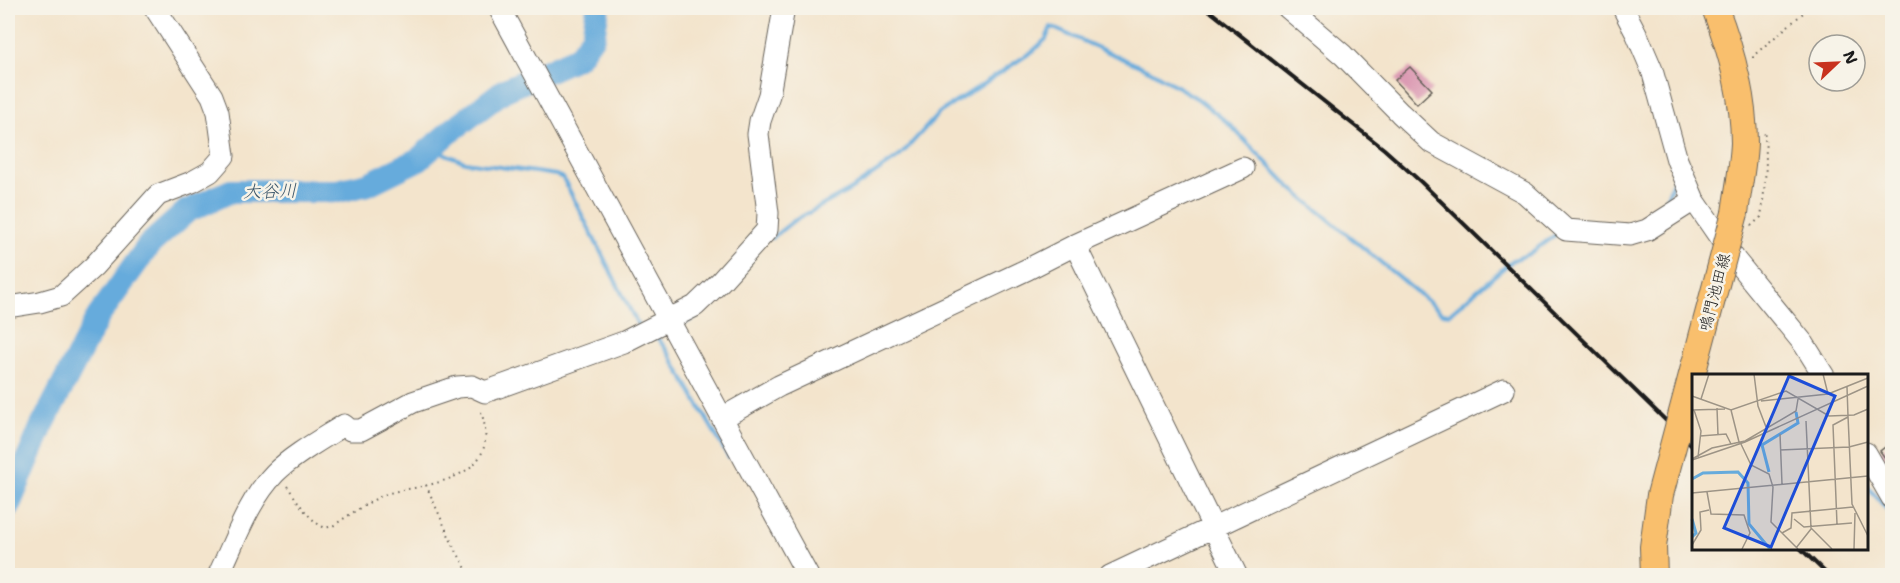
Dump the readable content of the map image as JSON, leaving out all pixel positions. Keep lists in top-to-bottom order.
{
  "streets": {
    "main road": ["鳴門池田線"]
  },
  "water": ["大谷川"],
  "north": "top right"
}
